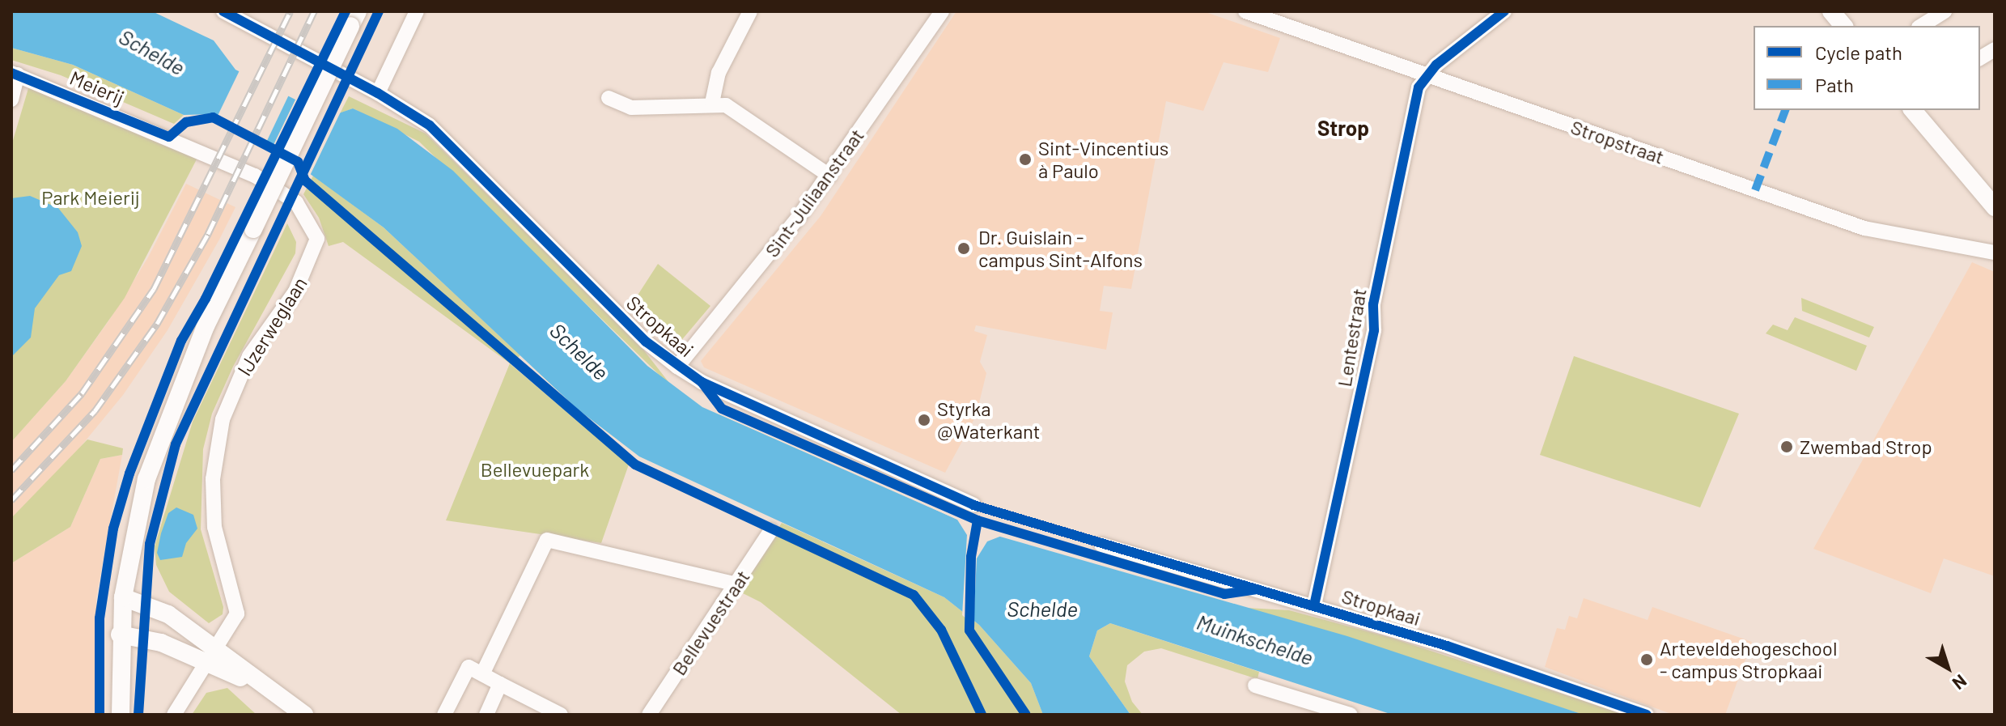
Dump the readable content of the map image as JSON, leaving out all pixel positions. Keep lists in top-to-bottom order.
{
  "streets": {
    "street": [
      "Meierij",
      "Stropstraat",
      "Sint-Juliaanstraat",
      "IJzerweglaan",
      "Stropkaai",
      "Lentestraat",
      "Bellevuestraat"
    ]
  },
  "crossings": [
    ["Meierij", "IJzerweglaan"],
    ["Stropstraat", "Lentestraat"],
    ["Sint-Juliaanstraat", "Stropkaai"],
    ["Stropkaai", "Lentestraat"]
  ],
  "districts": ["Strop"],
  "water": ["Schelde", "Muinkschelde"],
  "parks": ["Park Meierij", "Bellevuepark"],
  "places": [
    "Sint-Vincentius à Paulo",
    "Dr. Guislain - campus Sint-Alfons",
    "Styrka @Waterkant",
    "Zwembad Strop",
    "Arteveldehogeschool - campus Stropkaai"
  ],
  "legend": ["Cycle path", "Path"],
  "north": "bottom right"
}
